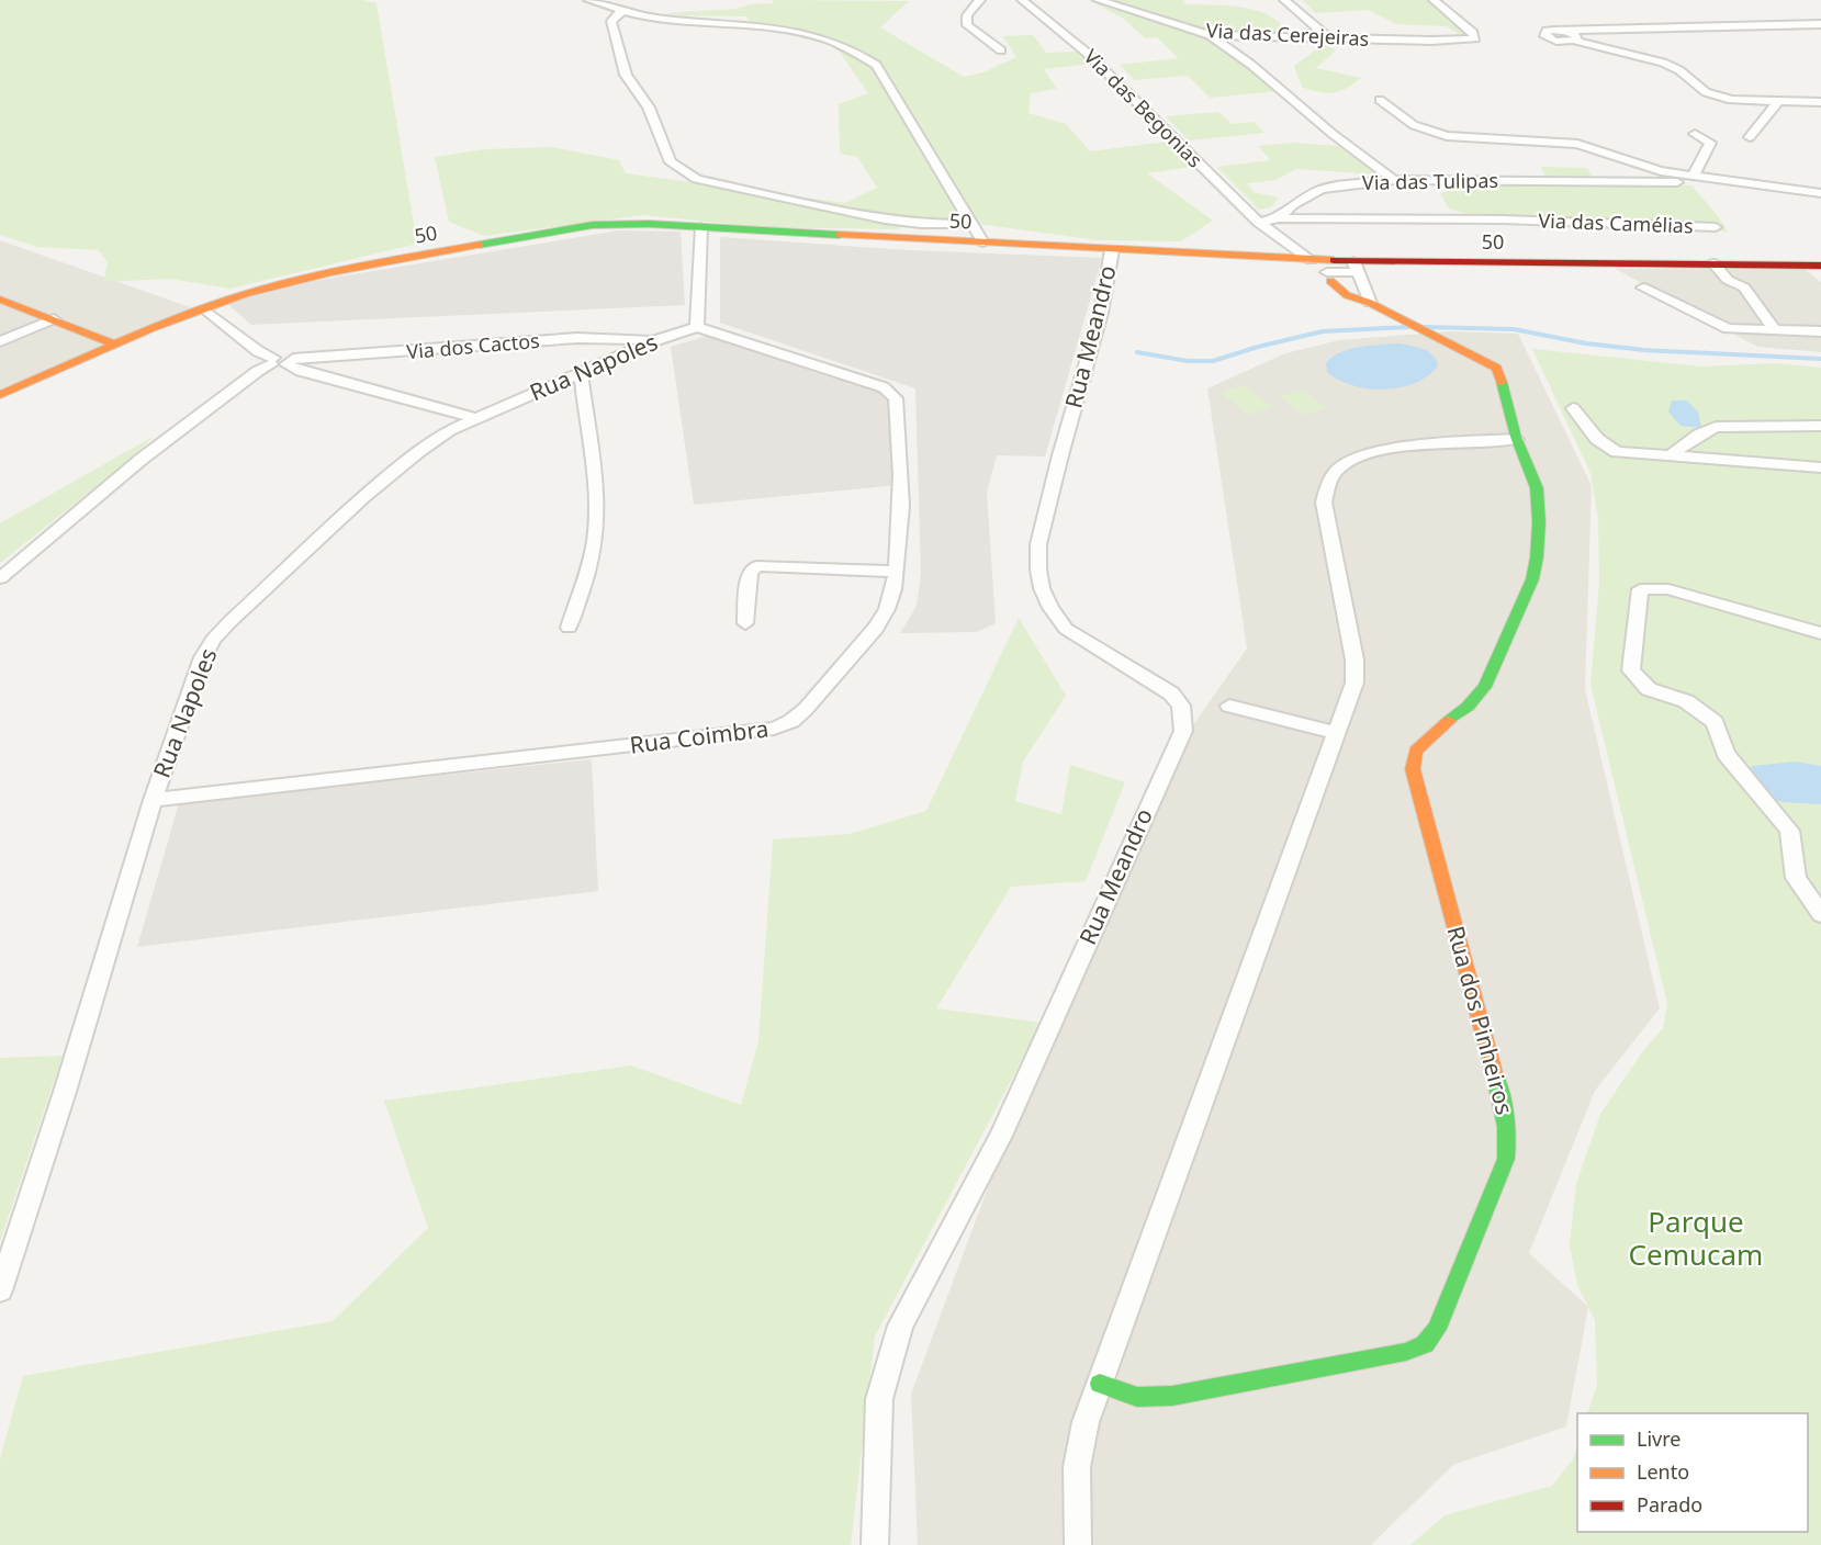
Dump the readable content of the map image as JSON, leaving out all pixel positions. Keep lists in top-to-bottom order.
{
  "streets": {
    "main road": ["50", "Rua dos Pinheiros"],
    "street": [
      "Via das Cerejeiras",
      "Via das Begonias",
      "Via das Tulipas",
      "Via das Camélias",
      "Rua Meandro",
      "Via dos Cactos",
      "Rua Napoles",
      "Rua Coimbra"
    ]
  },
  "crossings": [
    ["Via das Begonias", "Via das Tulipas"],
    ["Via das Tulipas", "Via das Camélias"],
    ["50", "Rua Meandro"],
    ["50", "Rua dos Pinheiros"],
    ["Via dos Cactos", "Rua Napoles"],
    ["Rua Napoles", "Rua Coimbra"]
  ],
  "parks": ["Parque Cemucam"],
  "legend": ["Livre", "Lento", "Parado"]
}
